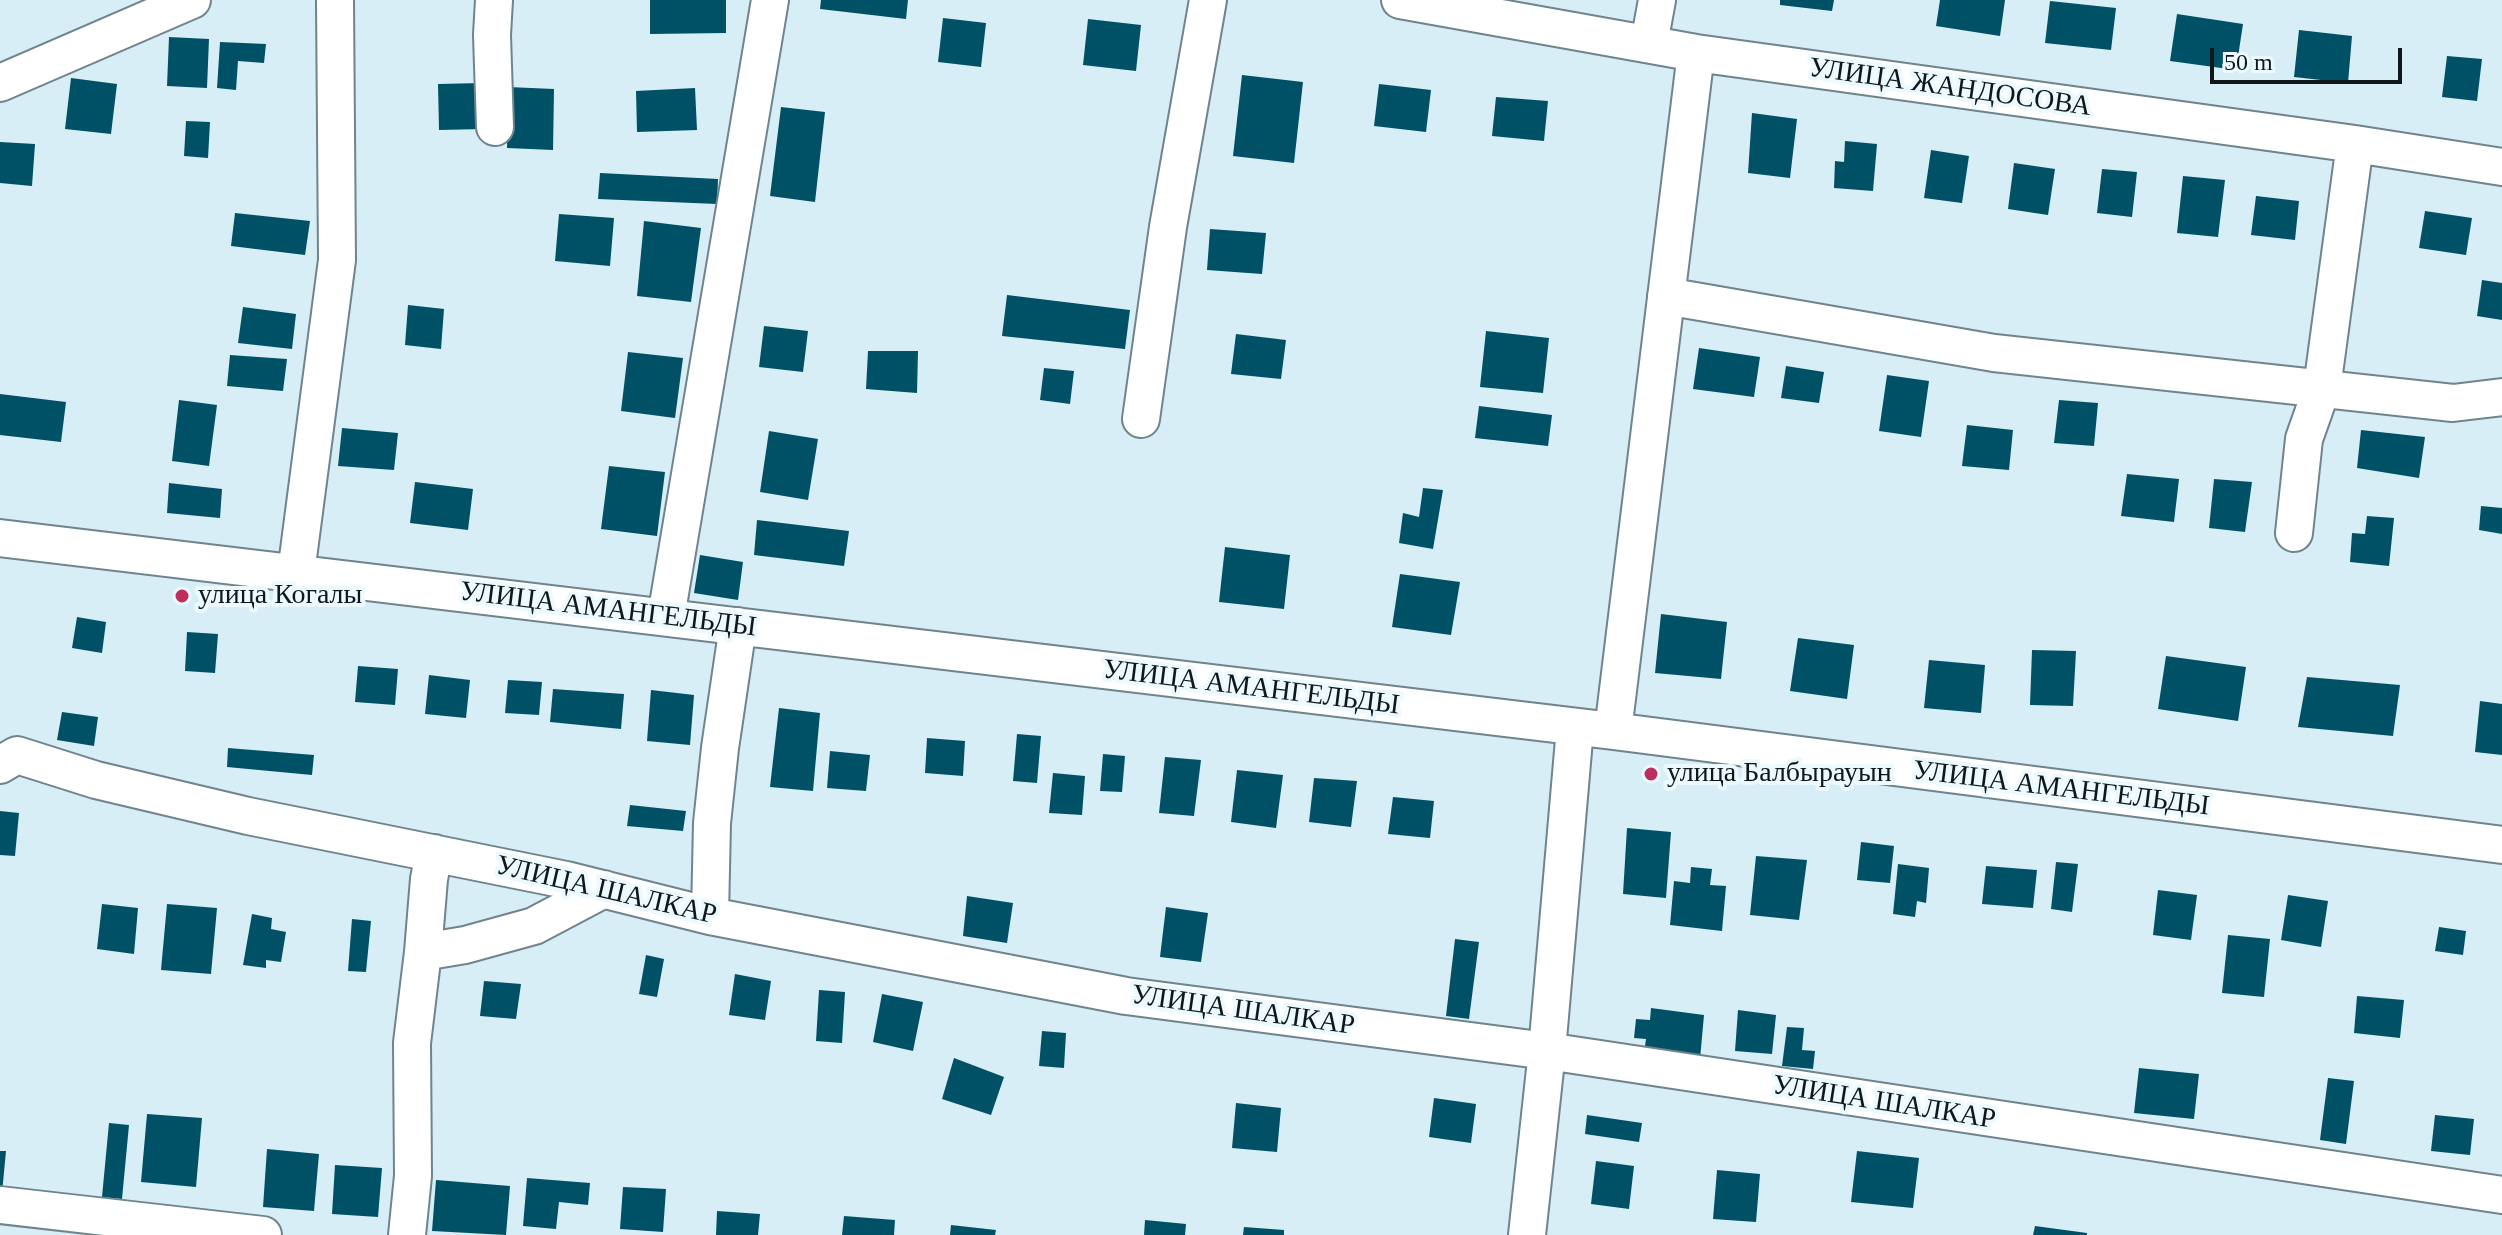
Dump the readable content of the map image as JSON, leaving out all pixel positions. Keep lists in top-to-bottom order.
{
  "streets": {
    "street": ["УЛИЦА ЖАНДОСОВА", "УЛИЦА АМАНГЕЛЬДЫ", "УЛИЦА ШАЛКАР"]
  },
  "places": ["улица Когалы", "улица Балбырауын"],
  "scale_bar": "50 m"
}
